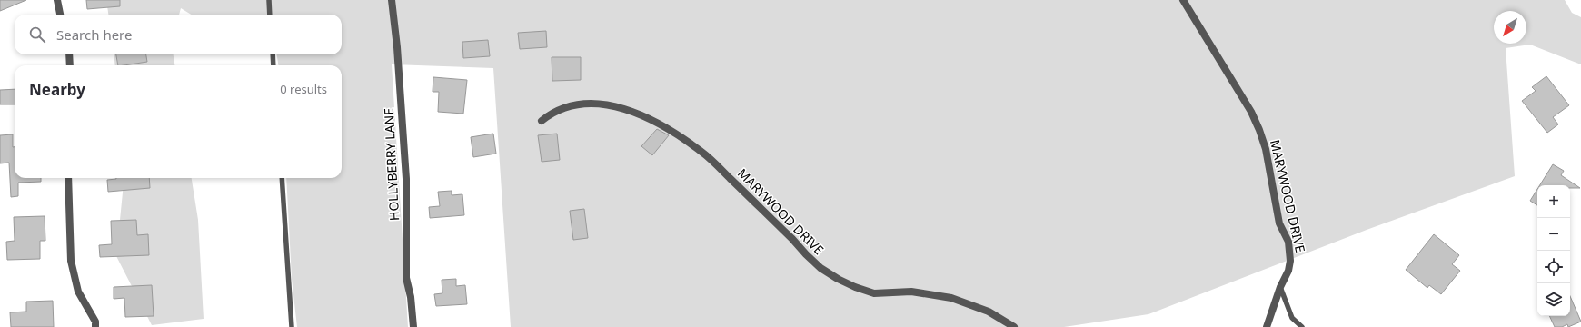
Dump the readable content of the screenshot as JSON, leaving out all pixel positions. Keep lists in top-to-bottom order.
{
  "streets": {
    "street": ["HOLLYBERRY LANE", "MARYWOOD DRIVE"]
  },
  "north": "bottom left",
  "page": {
    "search": "Search here",
    "heading": ["Nearby", "0 results"],
    "map_buttons": ["+", "−"]
  }
}
